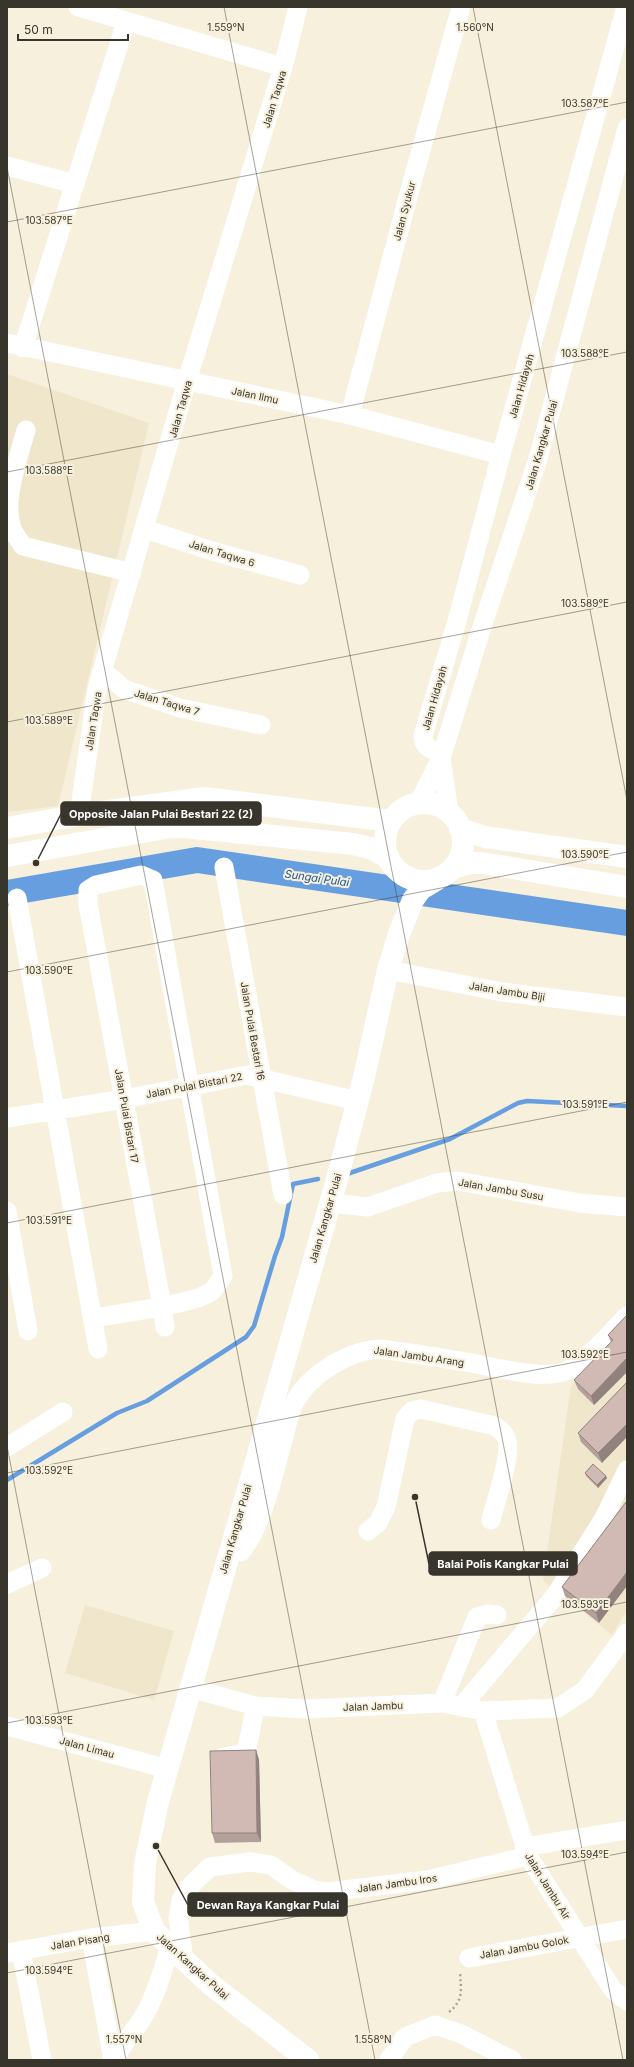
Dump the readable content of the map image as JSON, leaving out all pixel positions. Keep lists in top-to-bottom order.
{
  "streets": {
    "main road": ["Jalan Kangkar Pulai"],
    "street": [
      "Jalan Taqwa",
      "Jalan Syukur",
      "Jalan Hidayah",
      "Jalan Ilmu",
      "Jalan Taqwa 6",
      "Jalan Taqwa 7",
      "Jalan Jambu Biji",
      "Jalan Pulai Bestari 16",
      "Jalan Pulai Bistari 22",
      "Jalan Pulai Bistari 17",
      "Jalan Jambu Susu",
      "Jalan Jambu Arang",
      "Jalan Jambu",
      "Jalan Limau",
      "Jalan Jambu Iros",
      "Jalan Jambu Air",
      "Jalan Pisang",
      "Jalan Jambu Golok"
    ]
  },
  "crossings": [
    ["Jalan Taqwa", "Jalan Ilmu"],
    ["Jalan Taqwa", "Jalan Taqwa 6"],
    ["Jalan Taqwa", "Jalan Taqwa 7"],
    ["Jalan Syukur", "Jalan Ilmu"],
    ["Jalan Hidayah", "Jalan Ilmu"],
    ["Jalan Hidayah", "Jalan Kangkar Pulai"],
    ["Jalan Kangkar Pulai", "Jalan Jambu Biji"],
    ["Jalan Kangkar Pulai", "Jalan Pulai Bistari 22"],
    ["Jalan Kangkar Pulai", "Jalan Jambu Susu"],
    ["Jalan Kangkar Pulai", "Jalan Jambu"],
    ["Jalan Kangkar Pulai", "Jalan Limau"],
    ["Jalan Kangkar Pulai", "Jalan Jambu Iros"],
    ["Jalan Kangkar Pulai", "Jalan Pisang"],
    ["Jalan Pulai Bestari 16", "Jalan Pulai Bistari 22"],
    ["Jalan Pulai Bistari 22", "Jalan Pulai Bistari 17"],
    ["Jalan Jambu", "Jalan Jambu Air"],
    ["Jalan Jambu Iros", "Jalan Jambu Air"],
    ["Jalan Jambu Air", "Jalan Jambu Golok"]
  ],
  "water": ["Sungai Pulai"],
  "places": ["Opposite Jalan Pulai Bestari 22 (2)", "Balai Polis Kangkar Pulai", "Dewan Raya Kangkar Pulai"],
  "scale_bar": "50 m",
  "coordinates": [
    "1.559°N",
    "1.560°N",
    "103.587°E",
    "103.588°E",
    "103.589°E",
    "103.590°E",
    "103.591°E",
    "103.592°E",
    "103.593°E",
    "103.594°E",
    "1.557°N",
    "1.558°N"
  ]
}
